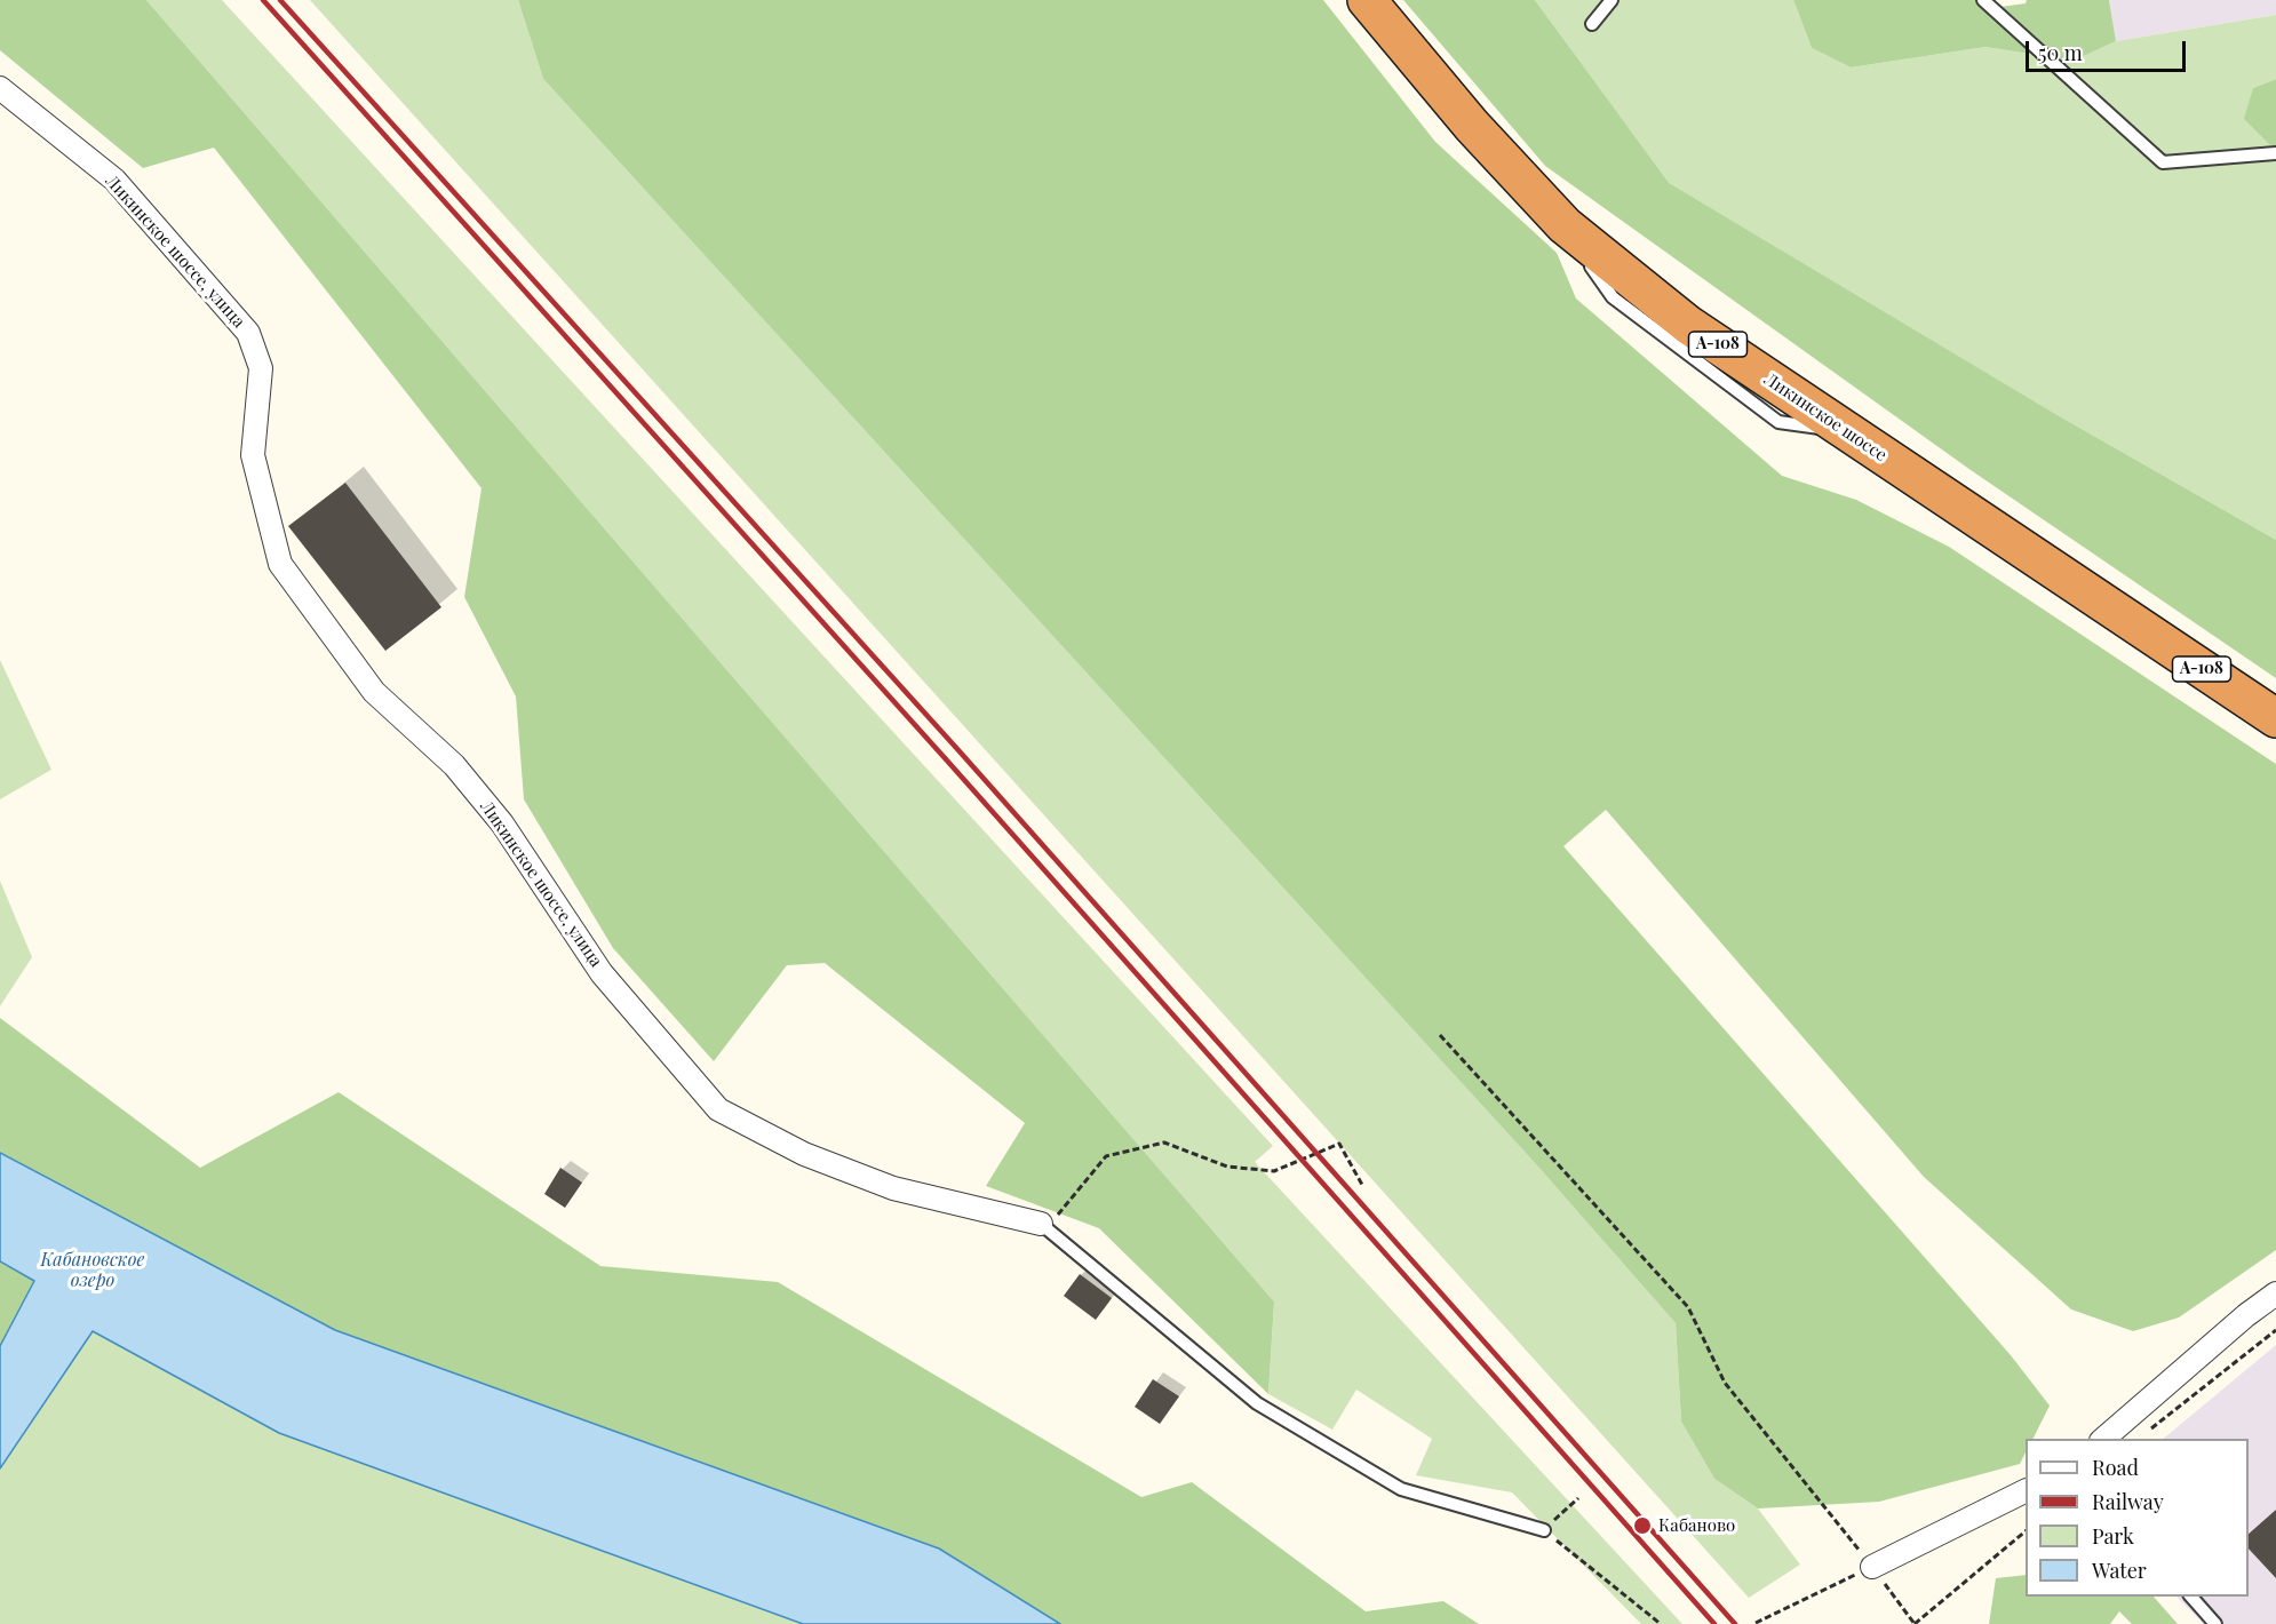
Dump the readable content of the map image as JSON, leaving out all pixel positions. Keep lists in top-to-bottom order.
{
  "streets": {
    "highway": ["А-108", "Ликинское шоссе"],
    "street": ["Ликинское шоссе, улица"]
  },
  "water": ["Кабановское озеро"],
  "places": ["Кабаново"],
  "legend": [
    "Road",
    "Railway",
    "Park",
    "Water"
  ],
  "scale_bar": "50 m"
}
